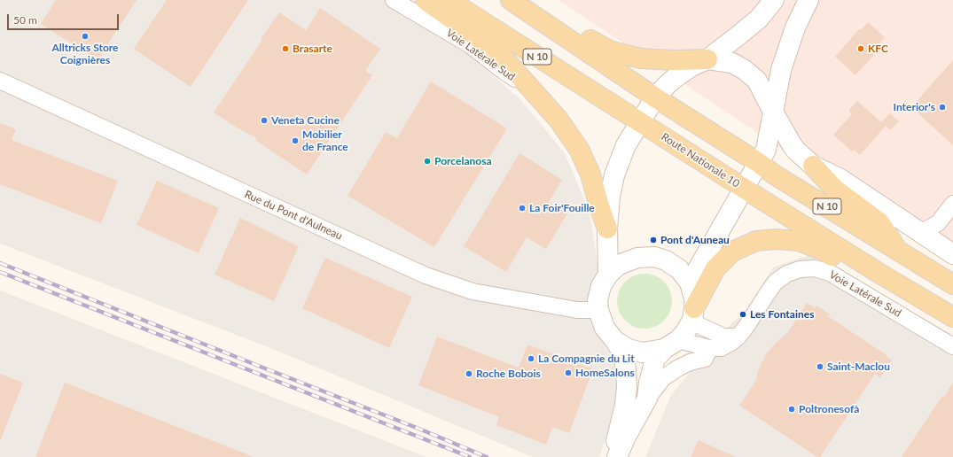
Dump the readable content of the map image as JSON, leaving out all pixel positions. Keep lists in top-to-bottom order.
{
  "streets": {
    "main road": ["N 10", "Route Nationale 10"],
    "street": ["Voie Latérale Sud", "Rue du Pont d'Aulneau"]
  },
  "crossings": [
    ["Voie Latérale Sud", "Rue du Pont d'Aulneau"]
  ],
  "places": [
    "Alltricks Store Coignières",
    "Brasarte",
    "KFC",
    "Interior's",
    "Veneta Cucine",
    "Mobilier de France",
    "Porcelanosa",
    "La Foir'Fouille",
    "Pont d'Auneau",
    "Les Fontaines",
    "La Compagnie du Lit",
    "Saint-Maclou",
    "HomeSalons",
    "Roche Bobois",
    "Poltronesofà"
  ],
  "scale_bar": "50 m"
}
